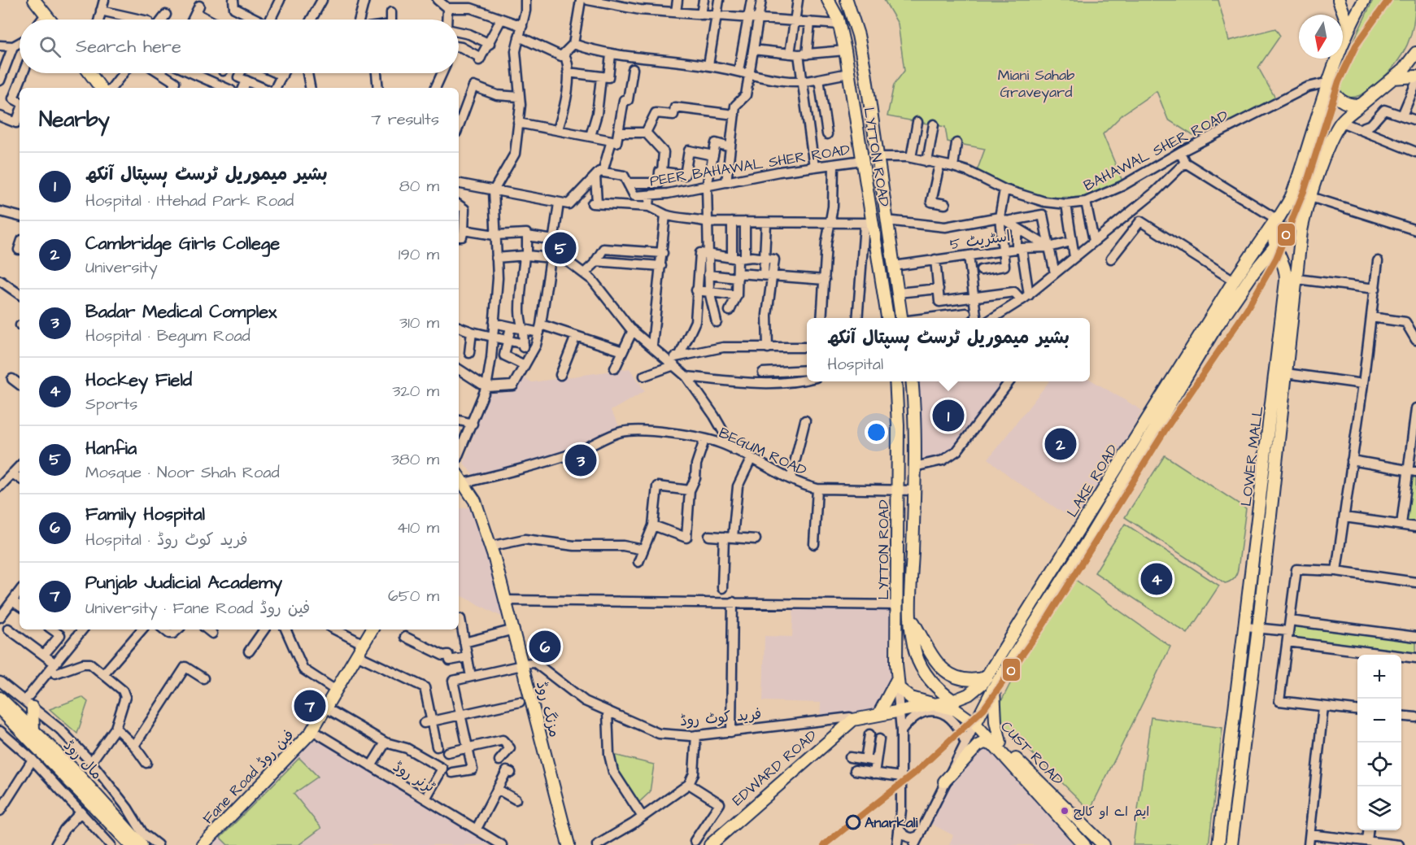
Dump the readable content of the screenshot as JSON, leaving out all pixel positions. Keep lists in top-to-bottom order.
{
  "streets": {
    "main road": [
      "LYTTON ROAD",
      "LOWER MALL",
      "LAKE ROAD",
      "مزنگ روڈ",
      "CUST ROAD",
      "مال روڈ",
      "EDWARD ROAD",
      "Fane Road فین روڈ"
    ],
    "street": [
      "BAHAWAL SHER ROAD",
      "PEER BAHAWAL SHER ROAD",
      "اسٹریٹ 5",
      "BEGUM ROAD",
      "فرید کوٹ روڈ",
      "ٹرنر روڈ"
    ]
  },
  "crossings": [
    ["BAHAWAL SHER ROAD", "LYTTON ROAD"],
    ["LYTTON ROAD", "PEER BAHAWAL SHER ROAD"],
    ["LYTTON ROAD", "اسٹریٹ 5"],
    ["LYTTON ROAD", "BEGUM ROAD"],
    ["LYTTON ROAD", "CUST ROAD"],
    ["BEGUM ROAD", "مزنگ روڈ"],
    ["LOWER MALL", "LAKE ROAD"],
    ["LAKE ROAD", "فرید کوٹ روڈ"],
    ["LAKE ROAD", "CUST ROAD"],
    ["LAKE ROAD", "EDWARD ROAD"],
    ["مزنگ روڈ", "فرید کوٹ روڈ"],
    ["فرید کوٹ روڈ", "EDWARD ROAD"],
    ["Fane Road فین روڈ", "ٹرنر روڈ"]
  ],
  "parks": ["Miani Sahab Graveyard"],
  "places": ["ایم اے او کالج", "Anarkali"],
  "lines": ["transit line O"],
  "north": "bottom",
  "page": {
    "search": "Search here",
    "heading": ["Nearby", "7 results"],
    "list": [
      {
        "mark": "1",
        "name": "بشیر میموریل ٹرسٹ ہسپتال آنکھ",
        "note": "Hospital · Ittehad Park Road",
        "value": "80 m"
      },
      {
        "mark": "2",
        "name": "Cambridge Girls College",
        "note": "University",
        "value": "190 m"
      },
      {
        "mark": "3",
        "name": "Badar Medical Complex",
        "note": "Hospital · Begum Road",
        "value": "310 m"
      },
      {
        "mark": "4",
        "name": "Hockey Field",
        "note": "Sports",
        "value": "320 m"
      },
      {
        "mark": "5",
        "name": "Hanfia",
        "note": "Mosque · Noor Shah Road",
        "value": "380 m"
      },
      {
        "mark": "6",
        "name": "Family Hospital",
        "note": "Hospital · فرید کوٹ روڈ",
        "value": "410 m"
      },
      {
        "mark": "7",
        "name": "Punjab Judicial Academy",
        "note": "University · Fane Road فین روڈ",
        "value": "650 m"
      }
    ],
    "pins": [
      "5",
      "1",
      "2",
      "3",
      "4",
      "6",
      "7"
    ],
    "popup": ["بشیر میموریل ٹرسٹ ہسپتال آنکھ", "Hospital"],
    "map_buttons": ["+", "−"]
  }
}
